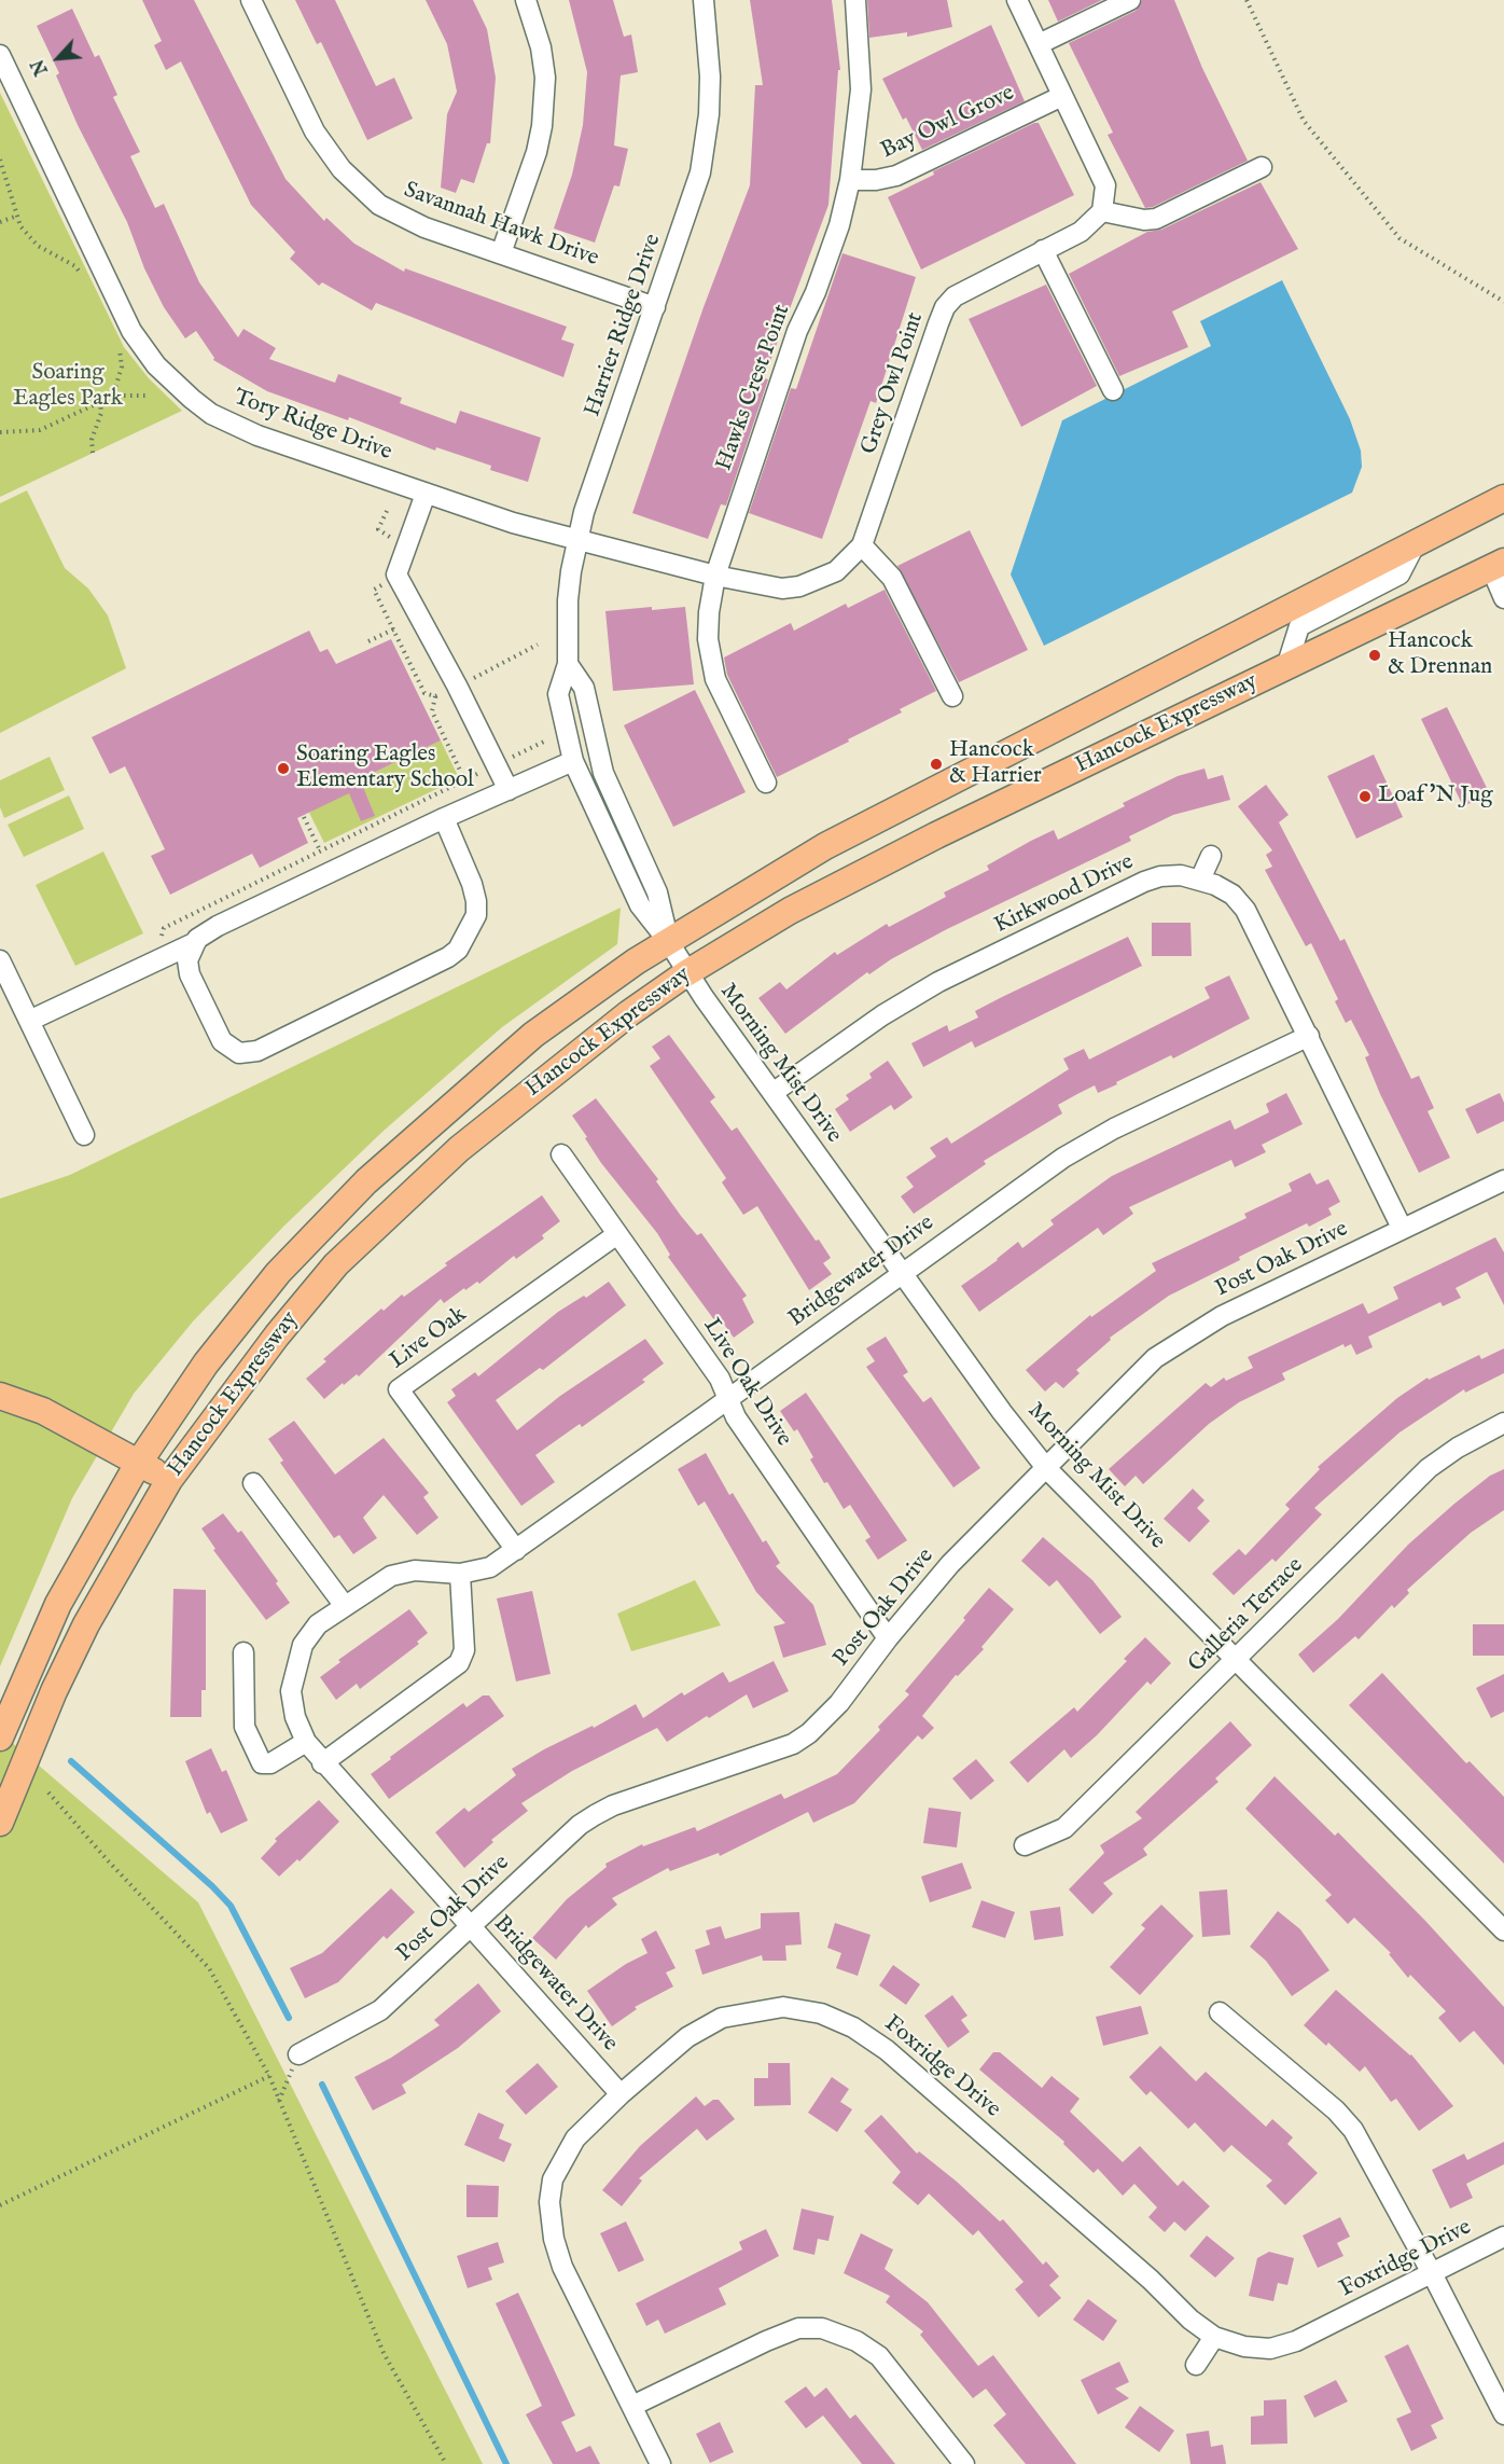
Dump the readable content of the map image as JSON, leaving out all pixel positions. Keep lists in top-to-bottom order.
{
  "streets": {
    "main road": ["Hancock Expressway"],
    "street": [
      "Bay Owl Grove",
      "Savannah Hawk Drive",
      "Harrier Ridge Drive",
      "Grey Owl Point",
      "Hawks Crest Point",
      "Tory Ridge Drive",
      "Kirkwood Drive",
      "Morning Mist Drive",
      "Post Oak Drive",
      "Bridgewater Drive",
      "Live Oak",
      "Live Oak Drive",
      "Galleria Terrace",
      "Foxridge Drive"
    ]
  },
  "crossings": [
    ["Bay Owl Grove", "Hawks Crest Point"],
    ["Savannah Hawk Drive", "Harrier Ridge Drive"],
    ["Harrier Ridge Drive", "Grey Owl Point"],
    ["Harrier Ridge Drive", "Tory Ridge Drive"],
    ["Harrier Ridge Drive", "Hancock Expressway"],
    ["Harrier Ridge Drive", "Morning Mist Drive"],
    ["Grey Owl Point", "Hawks Crest Point"],
    ["Grey Owl Point", "Tory Ridge Drive"],
    ["Hancock Expressway", "Morning Mist Drive"],
    ["Kirkwood Drive", "Morning Mist Drive"],
    ["Kirkwood Drive", "Post Oak Drive"],
    ["Kirkwood Drive", "Bridgewater Drive"],
    ["Morning Mist Drive", "Post Oak Drive"],
    ["Morning Mist Drive", "Bridgewater Drive"],
    ["Morning Mist Drive", "Galleria Terrace"],
    ["Post Oak Drive", "Bridgewater Drive"],
    ["Post Oak Drive", "Live Oak Drive"],
    ["Bridgewater Drive", "Live Oak"],
    ["Bridgewater Drive", "Live Oak Drive"],
    ["Bridgewater Drive", "Foxridge Drive"],
    ["Live Oak", "Live Oak Drive"]
  ],
  "parks": ["Soaring Eagles Park"],
  "places": [
    "Hancock & Drennan",
    "Hancock & Harrier",
    "Soaring Eagles Elementary School",
    "Loaf 'N Jug"
  ],
  "north": "bottom left"
}
